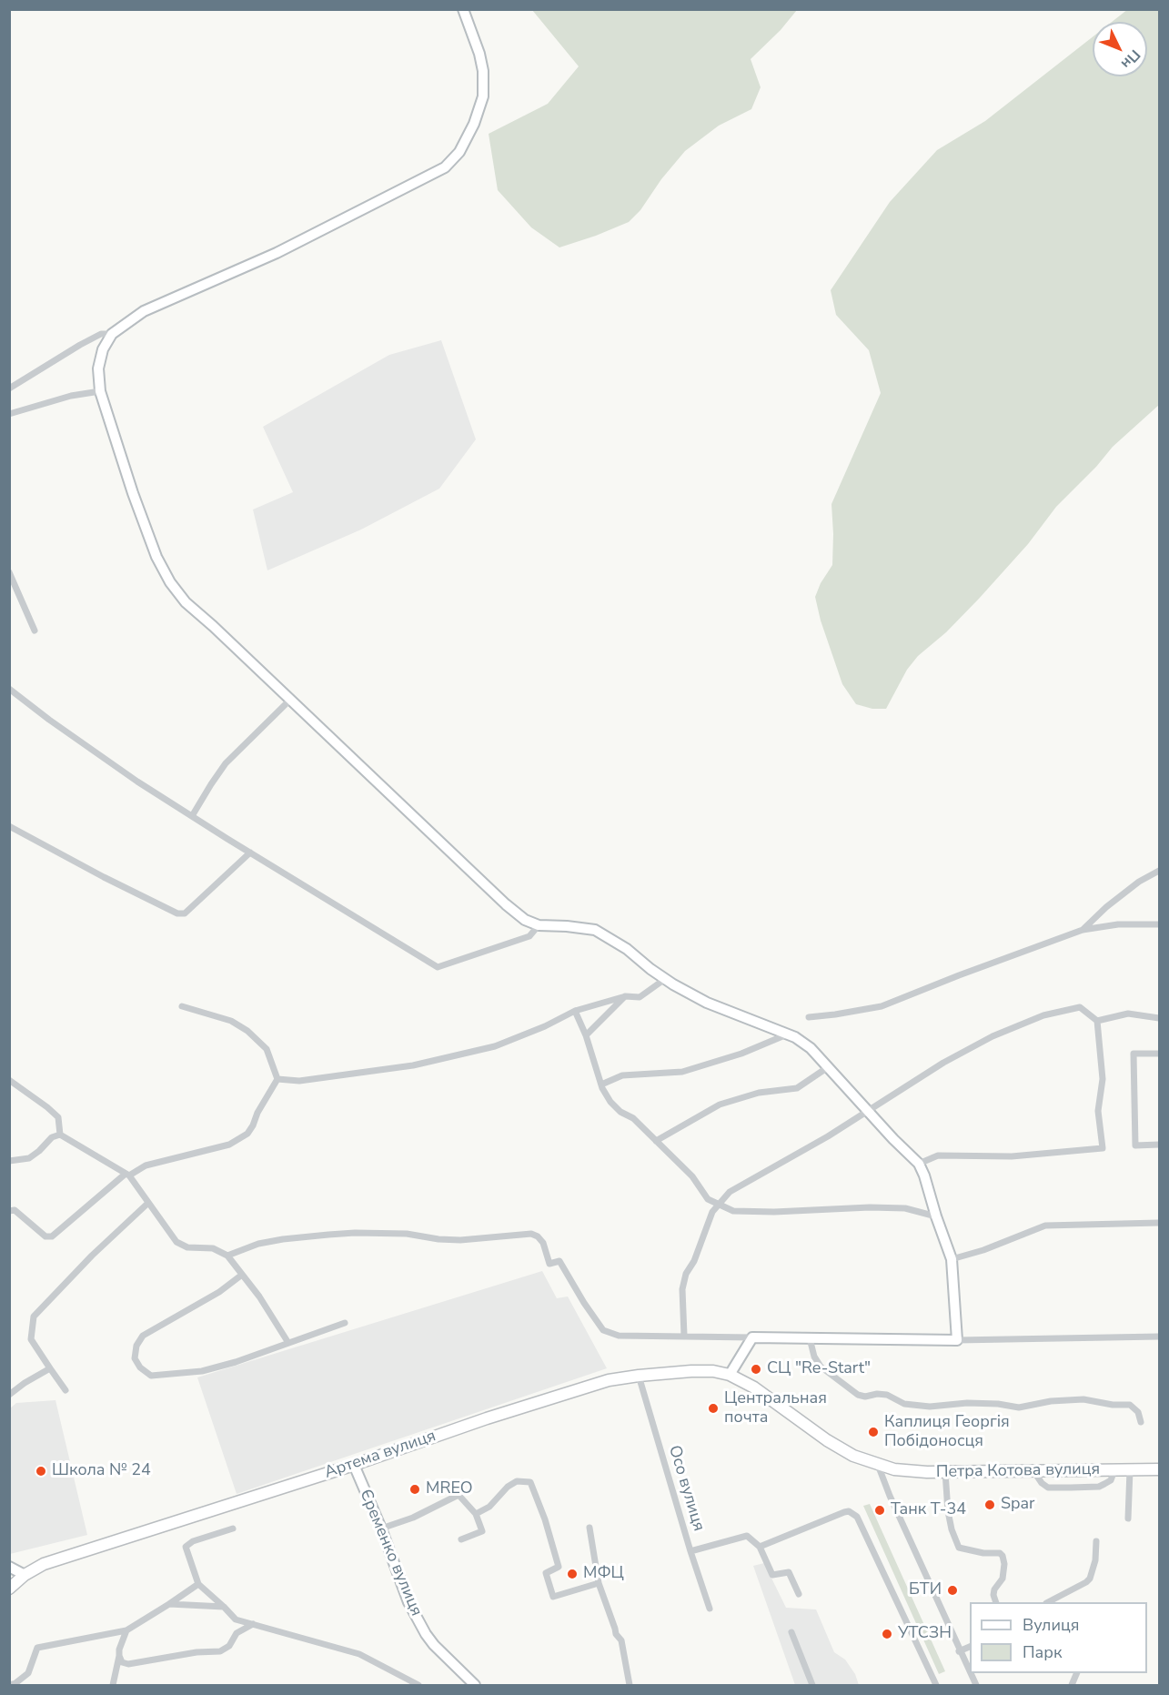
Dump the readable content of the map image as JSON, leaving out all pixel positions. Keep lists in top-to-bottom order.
{
  "streets": {
    "highway": ["Артема вулиця", "Петра Котова вулиця"],
    "street": ["Осо вулиця", "Єременко вулиця"]
  },
  "crossings": [
    ["Артема вулиця", "Петра Котова вулиця"],
    ["Артема вулиця", "Осо вулиця"],
    ["Артема вулиця", "Єременко вулиця"]
  ],
  "places": [
    "СЦ \"Re-Start\"",
    "Центральная почта",
    "Каплиця Георгія Побідоносця",
    "Школа № 24",
    "MREO",
    "Spar",
    "Танк Т-34",
    "МФЦ",
    "БТИ",
    "УТСЗН"
  ],
  "legend": ["Вулиця", "Парк"],
  "north": "bottom right"
}
